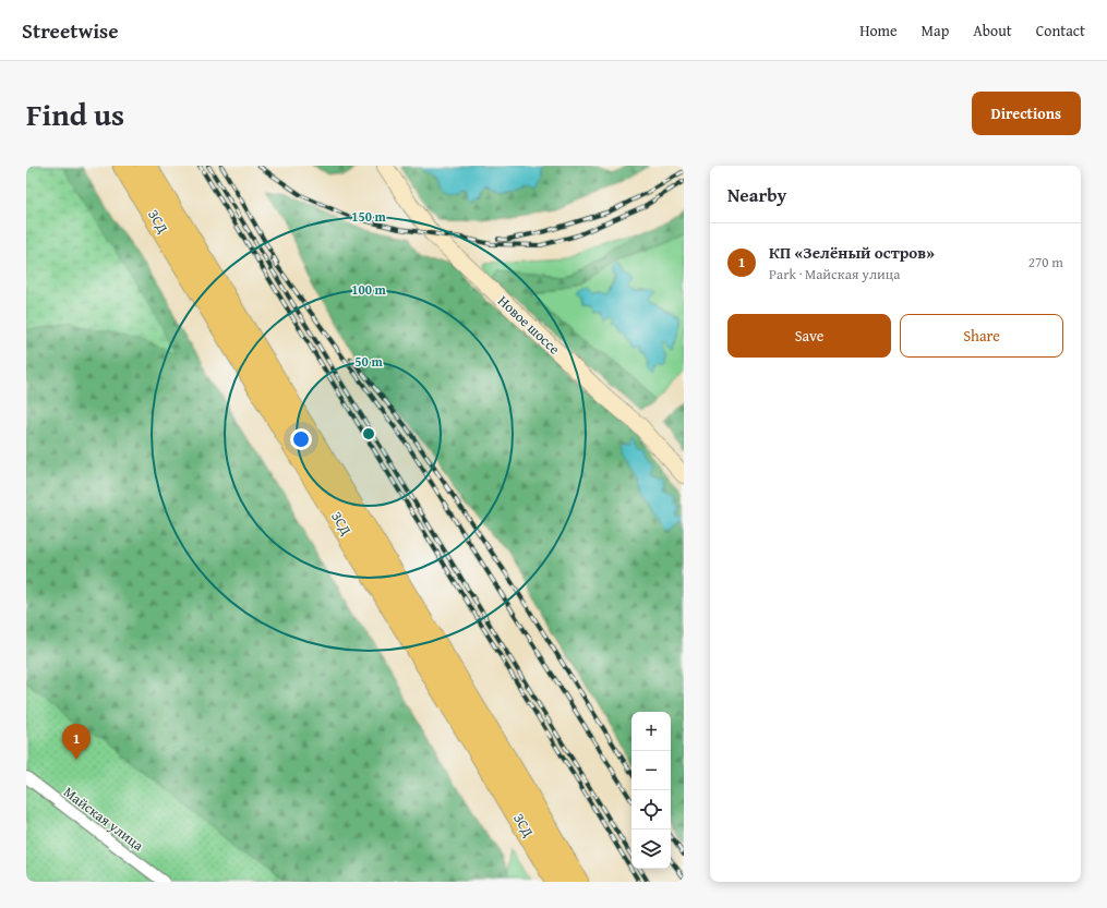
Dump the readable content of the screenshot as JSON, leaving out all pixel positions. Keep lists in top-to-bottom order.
{
  "streets": {
    "highway": ["ЗСД"],
    "main road": ["Новое шоссе"],
    "street": ["Майская улица"]
  },
  "page": {
    "header": "Streetwise",
    "nav": [
      "Home",
      "Map",
      "About",
      "Contact"
    ],
    "title": "Find us",
    "buttons": [
      "Directions",
      ["Save", "Share"]
    ],
    "heading": "Nearby",
    "list": [
      {
        "mark": "1",
        "name": "КП «Зелёный остров»",
        "note": "Park · Майская улица",
        "value": "270 m"
      }
    ],
    "map_buttons": ["+", "−"],
    "pins": "1"
  },
  "rings": ["150 m", "100 m", "50 m"]
}
